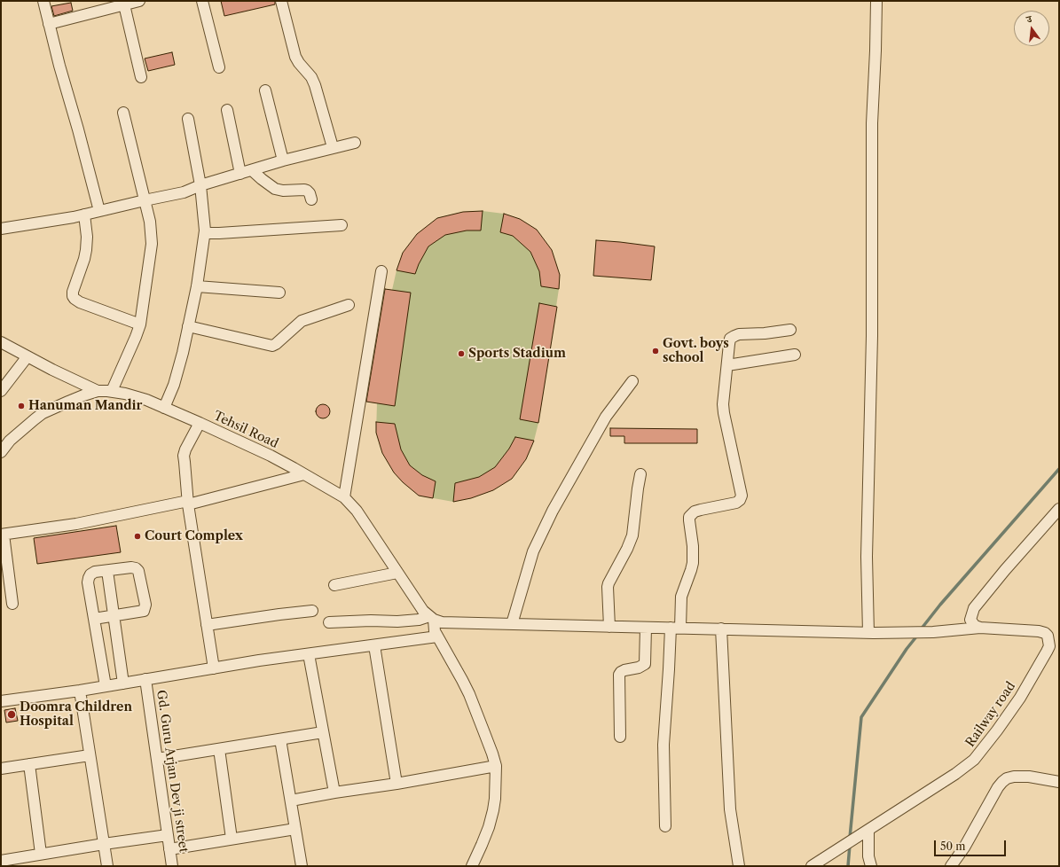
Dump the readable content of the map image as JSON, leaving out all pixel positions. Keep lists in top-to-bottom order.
{
  "streets": {
    "street": ["Tehsil Road", "Railway road", "Gd. Guru Arjan Dev ji street"]
  },
  "places": [
    "Govt. boys school",
    "Sports Stadium",
    "Hanuman Mandir",
    "Court Complex",
    "Doomra Children Hospital"
  ],
  "scale_bar": "50 m",
  "north": "top"
}
